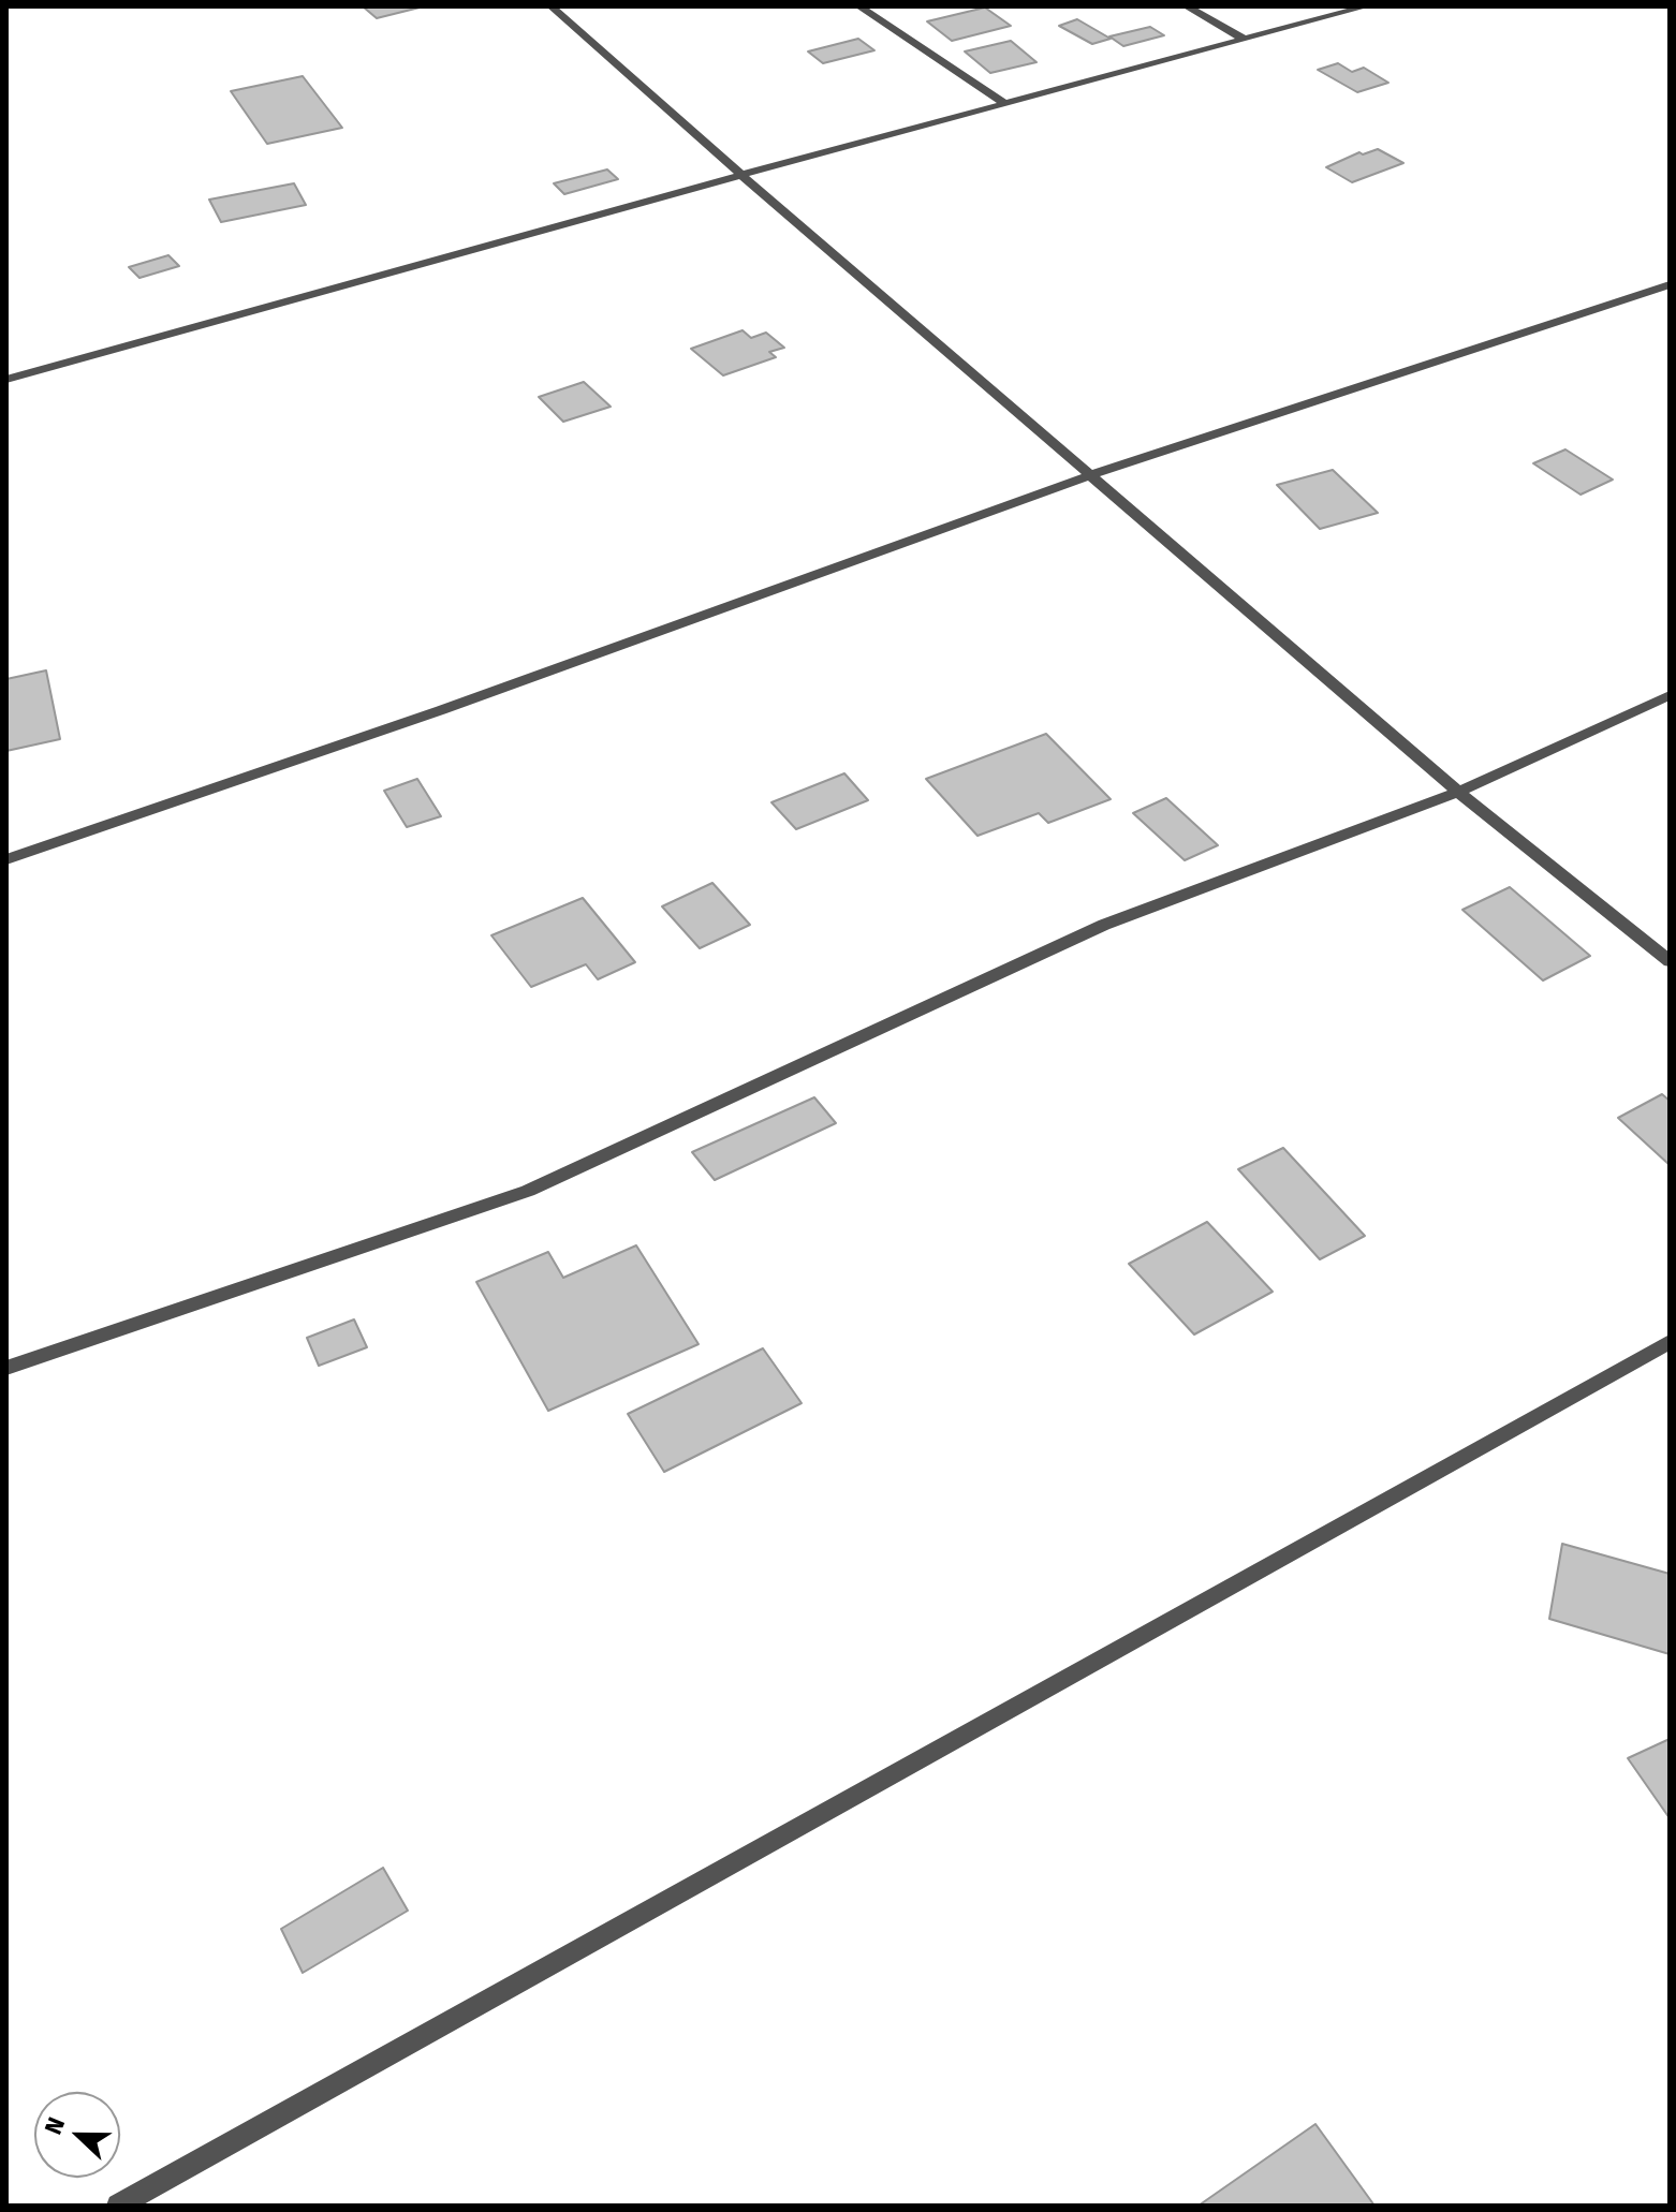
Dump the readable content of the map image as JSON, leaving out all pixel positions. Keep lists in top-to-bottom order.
{
  "north": "left"
}
